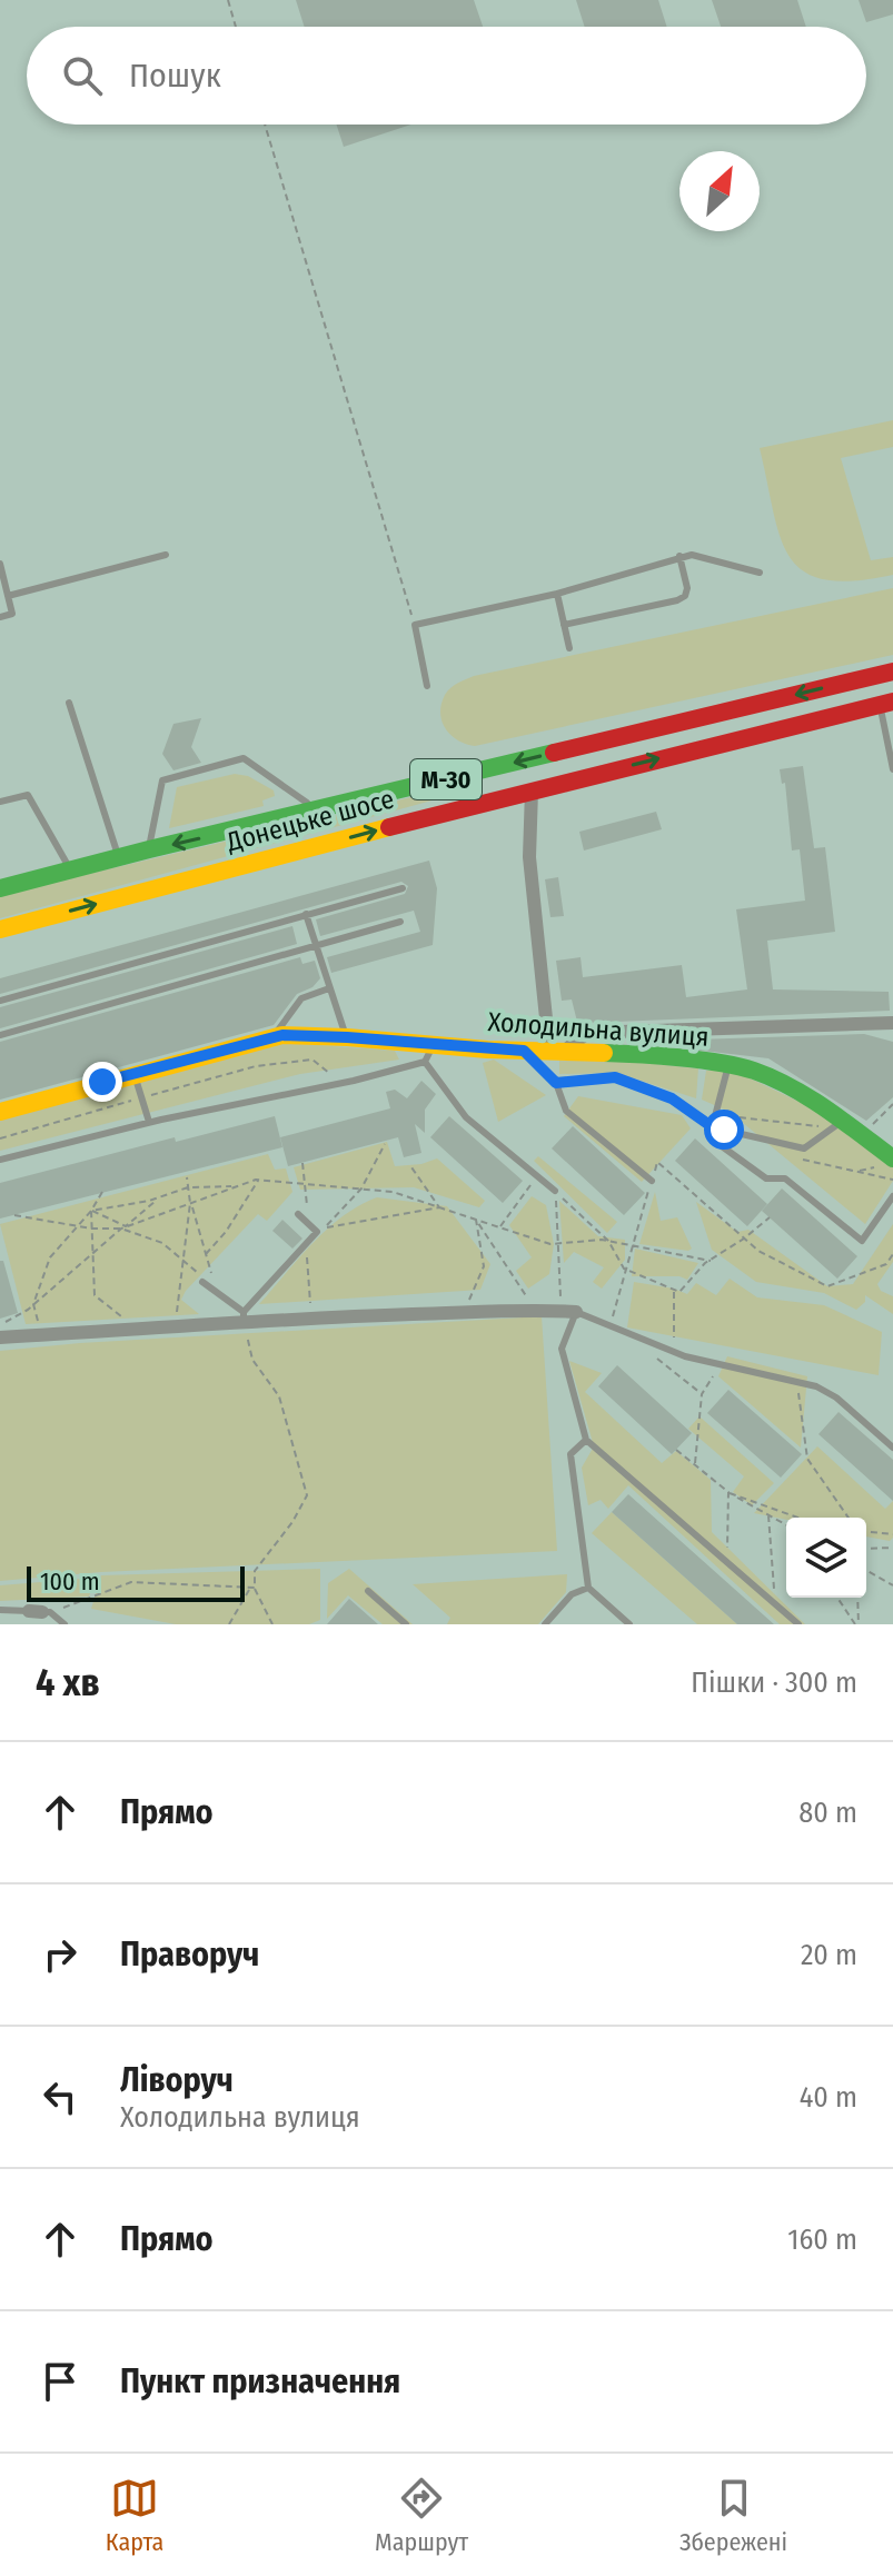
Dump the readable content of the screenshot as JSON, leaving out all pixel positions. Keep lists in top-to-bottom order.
{
  "streets": {
    "main road": ["М-30", "Донецьке шосе", "Холодильна вулиця"]
  },
  "scale_bar": "100 m",
  "north": "top right",
  "page": {
    "search": "Пошук",
    "scale": "100 m",
    "heading": ["4 хв", "Пішки · 300 m"],
    "list": [
      ["Прямо", "80 m"],
      ["Праворуч", "20 m"],
      ["Ліворуч", "Холодильна вулиця", "40 m"],
      ["Прямо", "160 m"],
      "Пункт призначення"
    ],
    "nav": ["Карта", "Маршрут", "Збережені"]
  }
}
